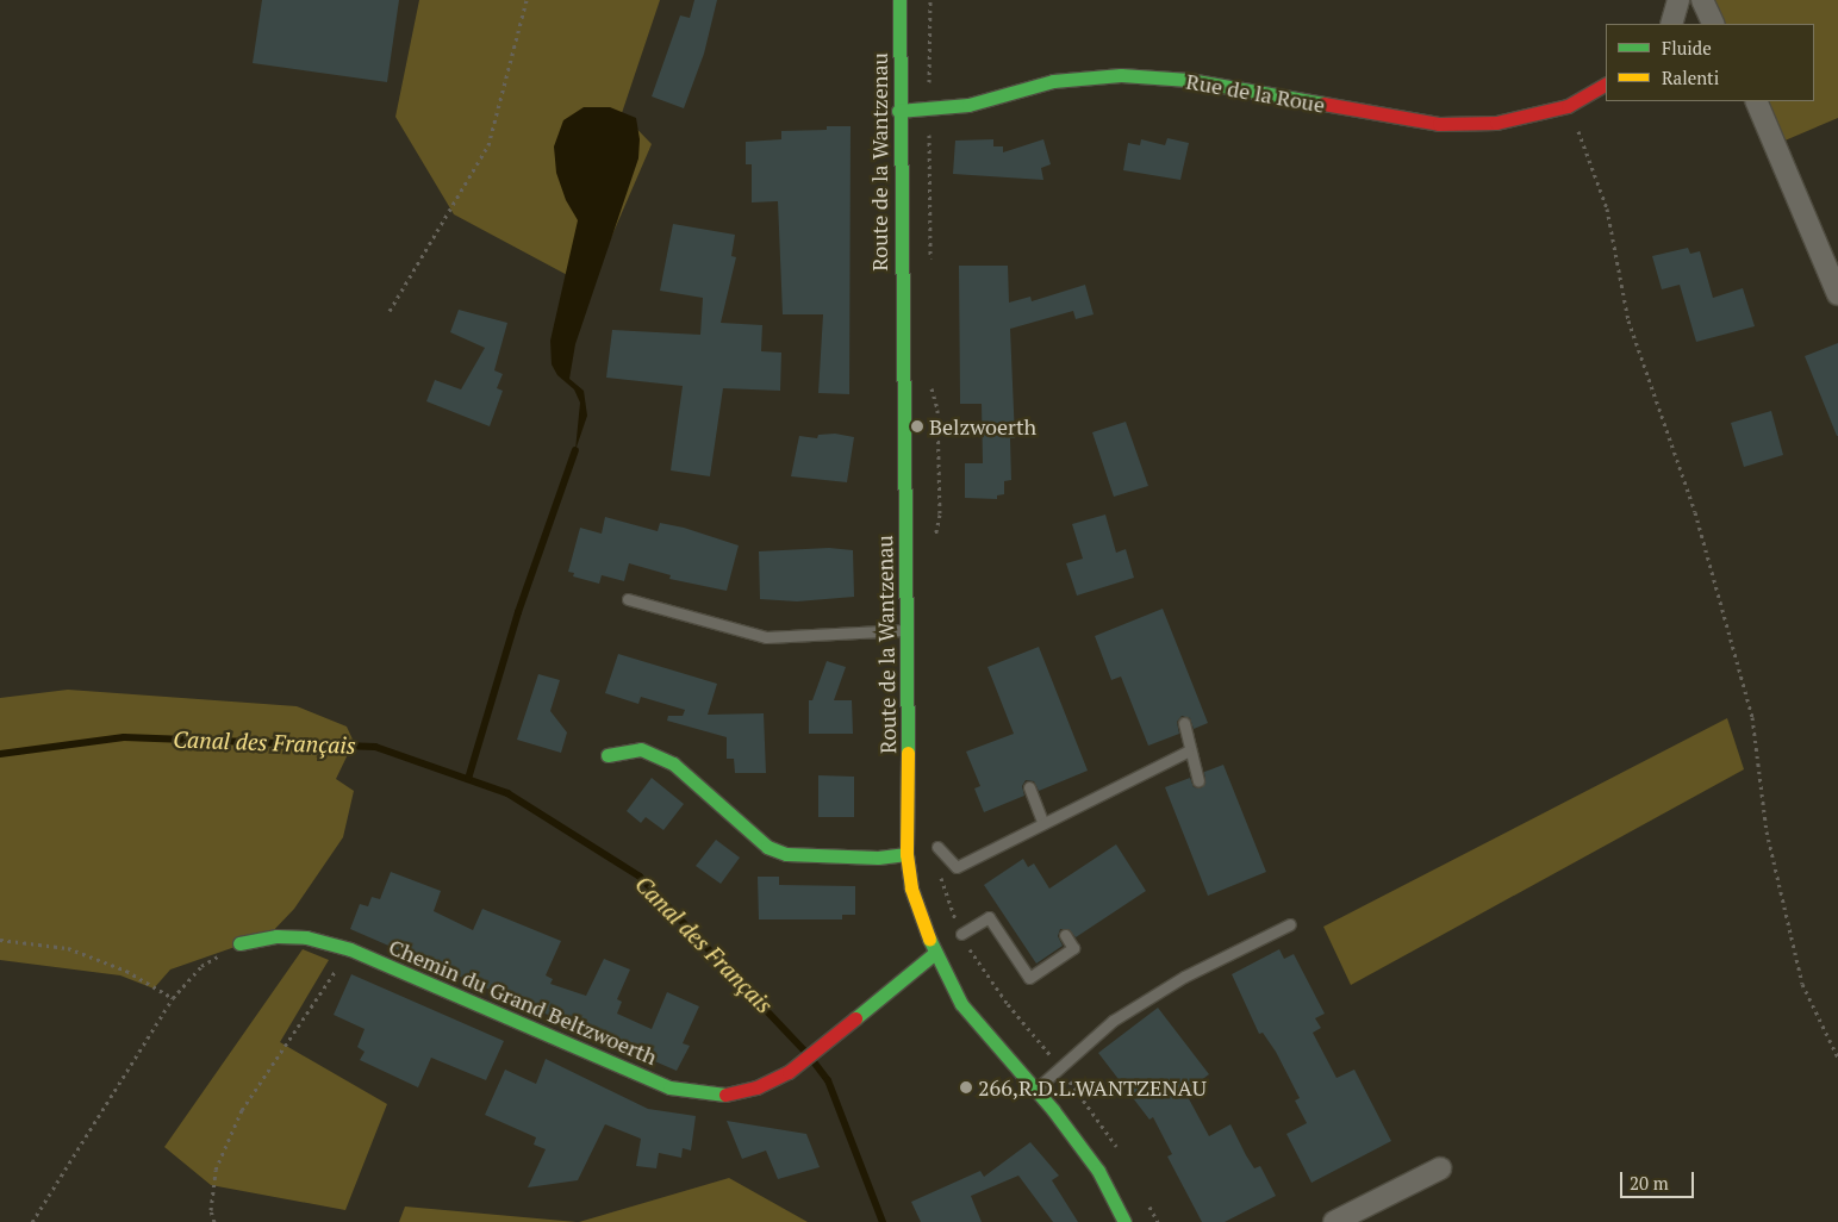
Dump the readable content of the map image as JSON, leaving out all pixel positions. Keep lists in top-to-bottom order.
{
  "streets": {
    "street": ["Rue de la Roue", "Route de la Wantzenau", "Chemin du Grand Beltzwoerth"]
  },
  "crossings": [
    ["Rue de la Roue", "Route de la Wantzenau"],
    ["Route de la Wantzenau", "Chemin du Grand Beltzwoerth"]
  ],
  "water": ["Canal des Français"],
  "places": ["Belzwoerth", "266,R.D.L.WANTZENAU"],
  "legend": ["Fluide", "Ralenti"],
  "scale_bar": "20 m"
}
